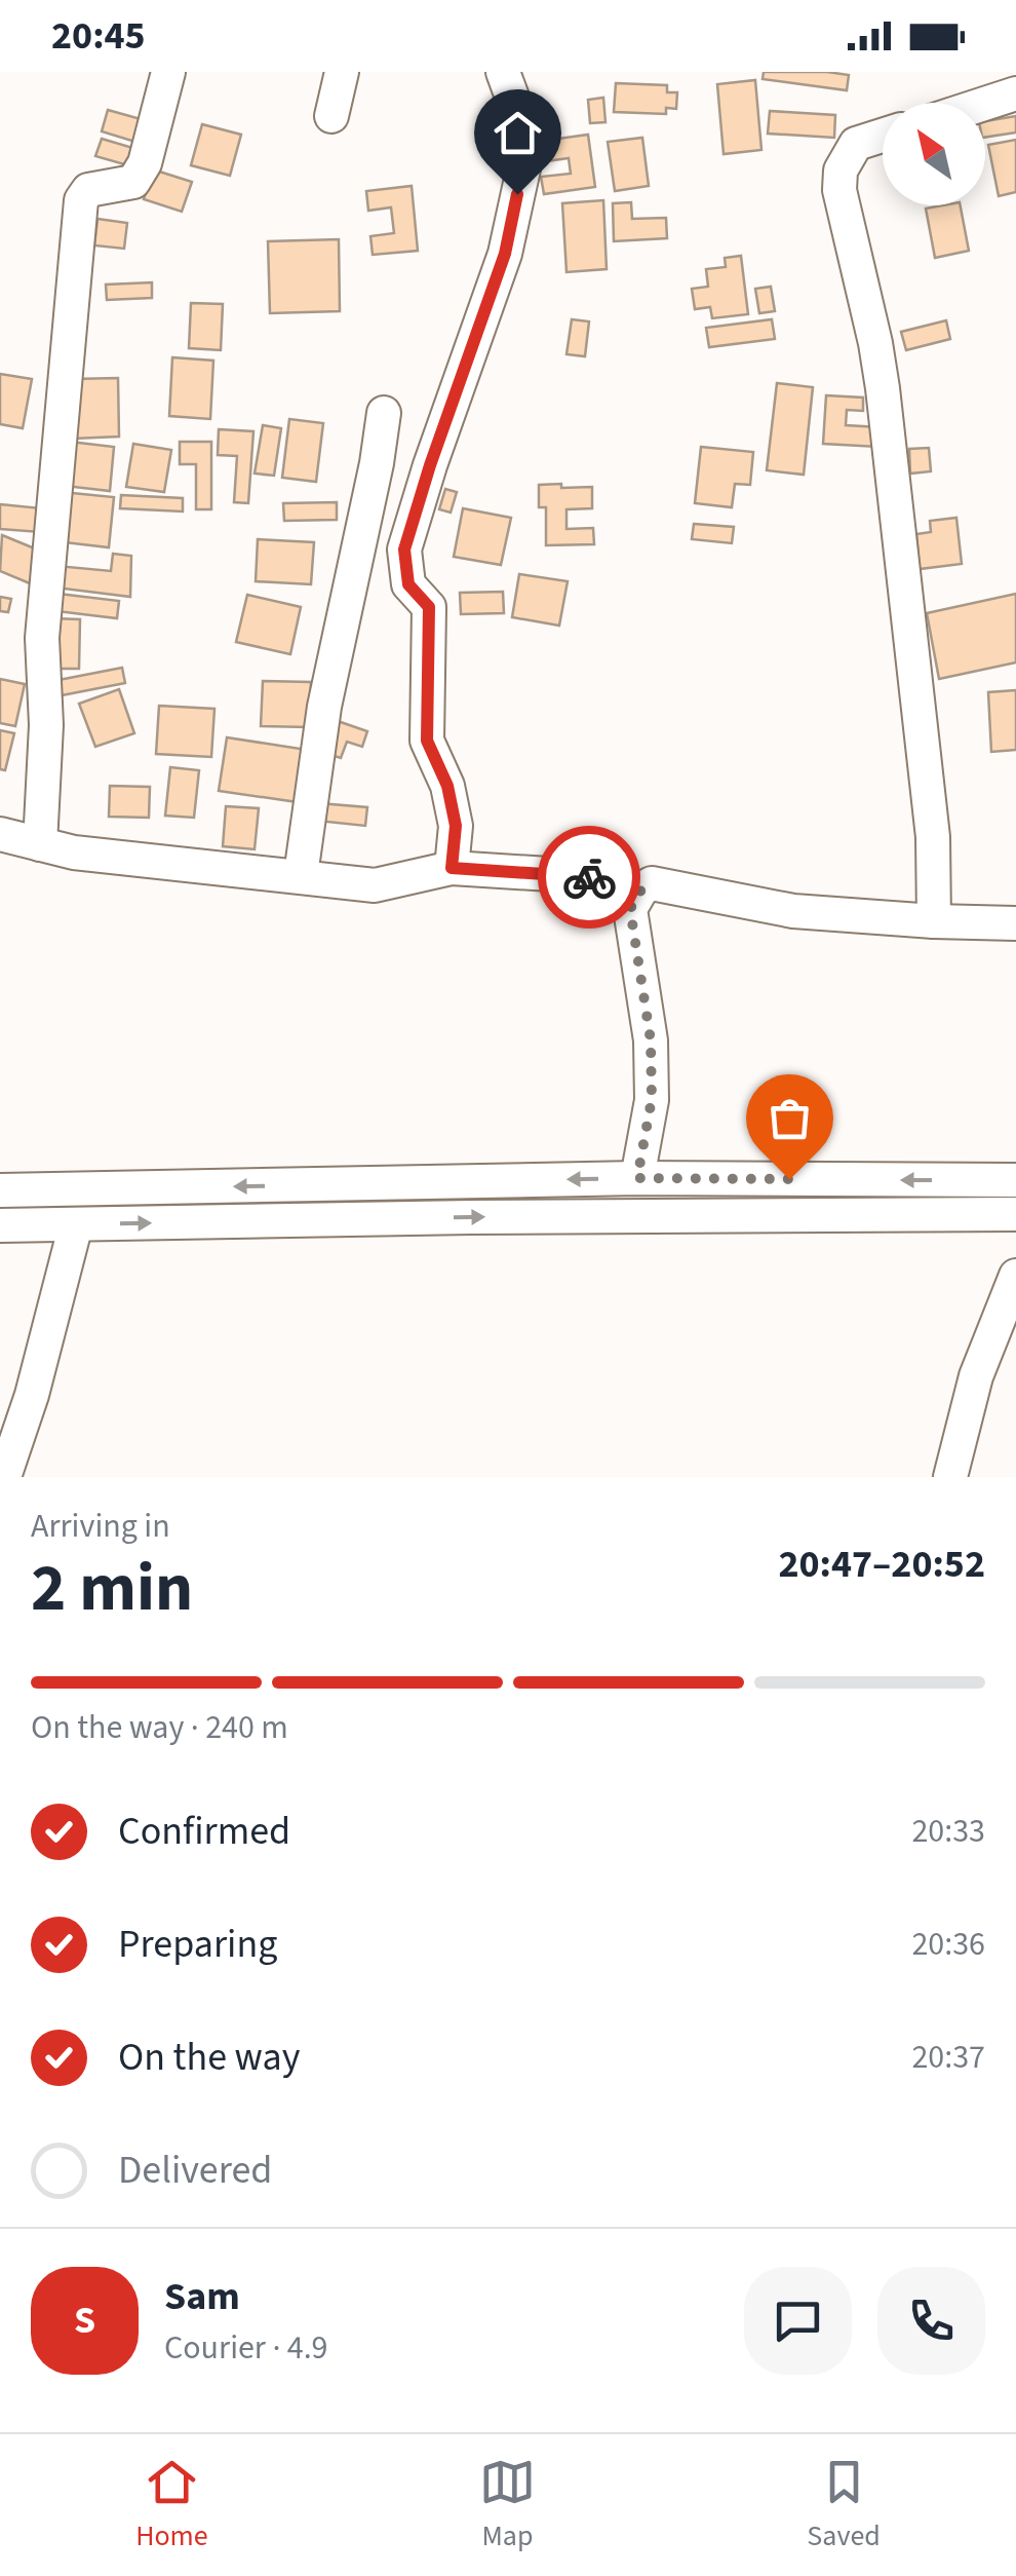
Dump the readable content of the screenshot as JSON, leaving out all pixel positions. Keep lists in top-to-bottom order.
{
  "north": "top left",
  "page": {
    "status": "20:45",
    "heading": ["2 min", "Arriving in", "20:47–20:52"],
    "panel": ["Sam", "Courier · 4.9"],
    "bar": "On the way · 240 m",
    "list": [
      ["Confirmed", "20:33"],
      ["Preparing", "20:36"],
      ["On the way", "20:37"],
      "Delivered"
    ],
    "round": "S",
    "tabs": ["Home", "Map", "Saved"]
  }
}
